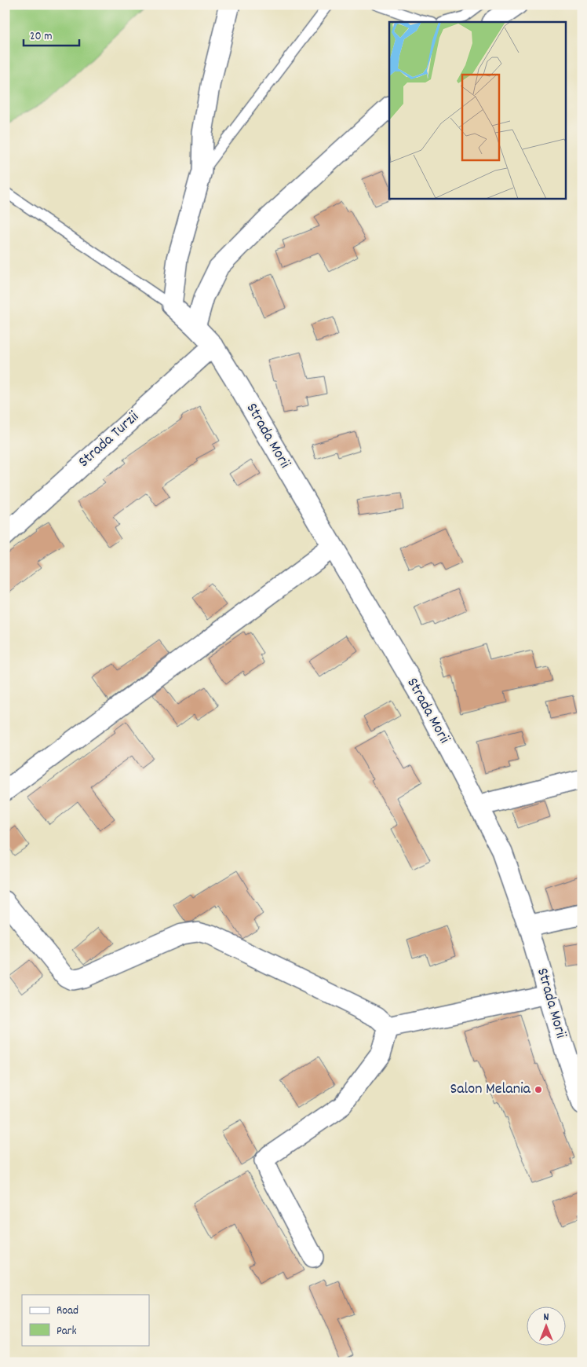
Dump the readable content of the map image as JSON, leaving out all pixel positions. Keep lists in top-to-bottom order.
{
  "streets": {
    "street": ["Strada Morii", "Strada Turzii"]
  },
  "crossings": [
    ["Strada Morii", "Strada Turzii"]
  ],
  "places": ["Salon Melania"],
  "legend": ["Road", "Park"],
  "scale_bar": "20 m",
  "north": "top"
}
